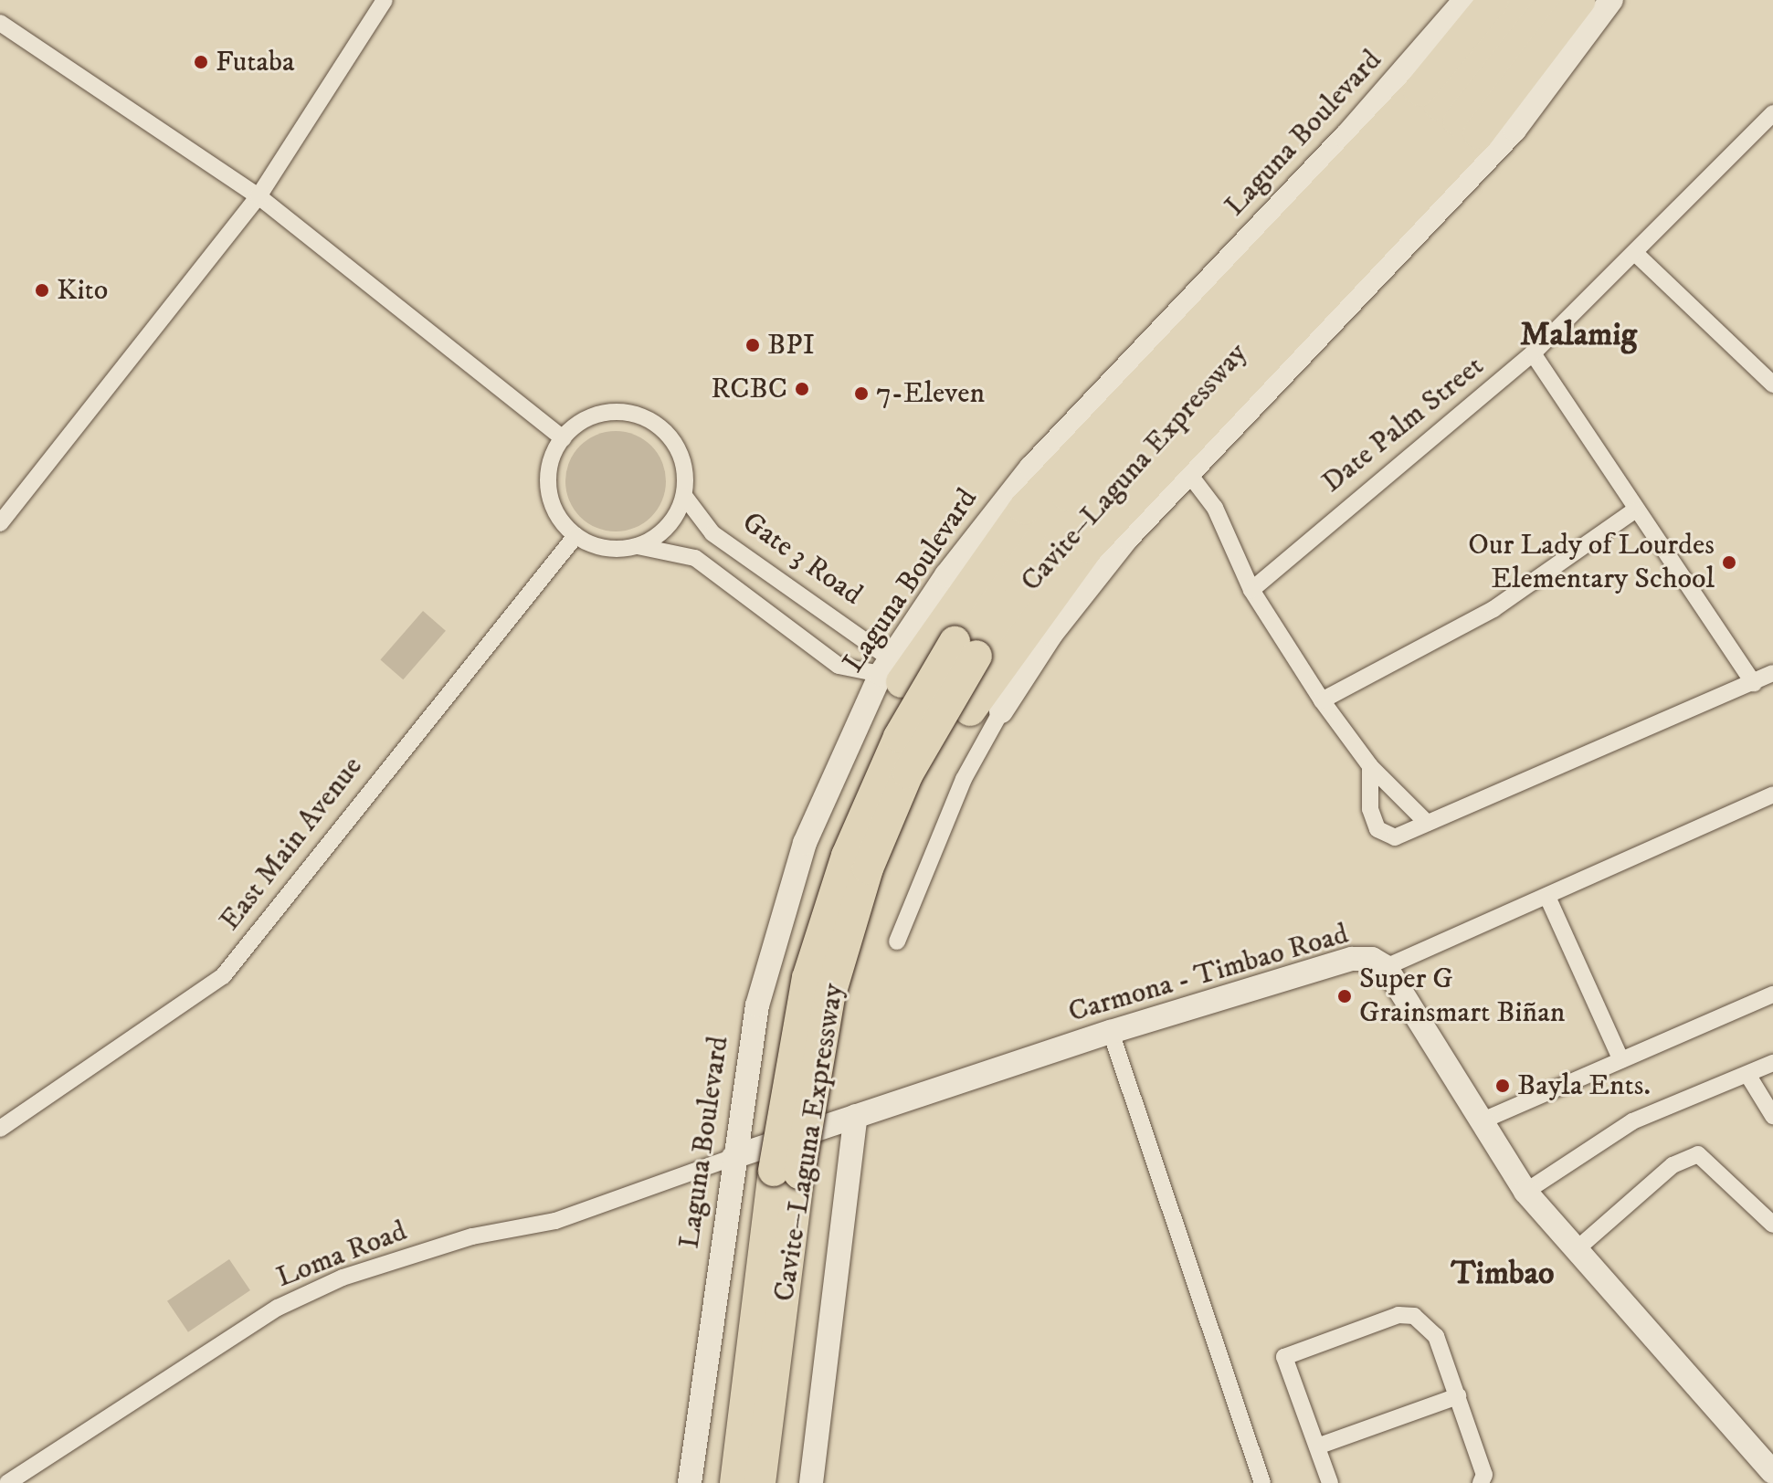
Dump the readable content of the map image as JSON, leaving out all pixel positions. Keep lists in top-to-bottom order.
{
  "streets": {
    "highway": ["Cavite–Laguna Expressway"],
    "main road": ["Laguna Boulevard", "Gate 3 Road", "Carmona - Timbao Road"],
    "street": ["Date Palm Street", "East Main Avenue", "Loma Road"]
  },
  "crossings": [
    ["Laguna Boulevard", "Gate 3 Road"],
    ["Laguna Boulevard", "Carmona - Timbao Road"],
    ["Laguna Boulevard", "Loma Road"],
    ["Gate 3 Road", "East Main Avenue"],
    ["Carmona - Timbao Road", "Loma Road"]
  ],
  "districts": ["Malamig", "Timbao"],
  "places": [
    "Futaba",
    "Kito",
    "BPI",
    "RCBC",
    "7-Eleven",
    "Our Lady of Lourdes Elementary School",
    "Super G Grainsmart Biñan",
    "Bayla Ents."
  ]
}
